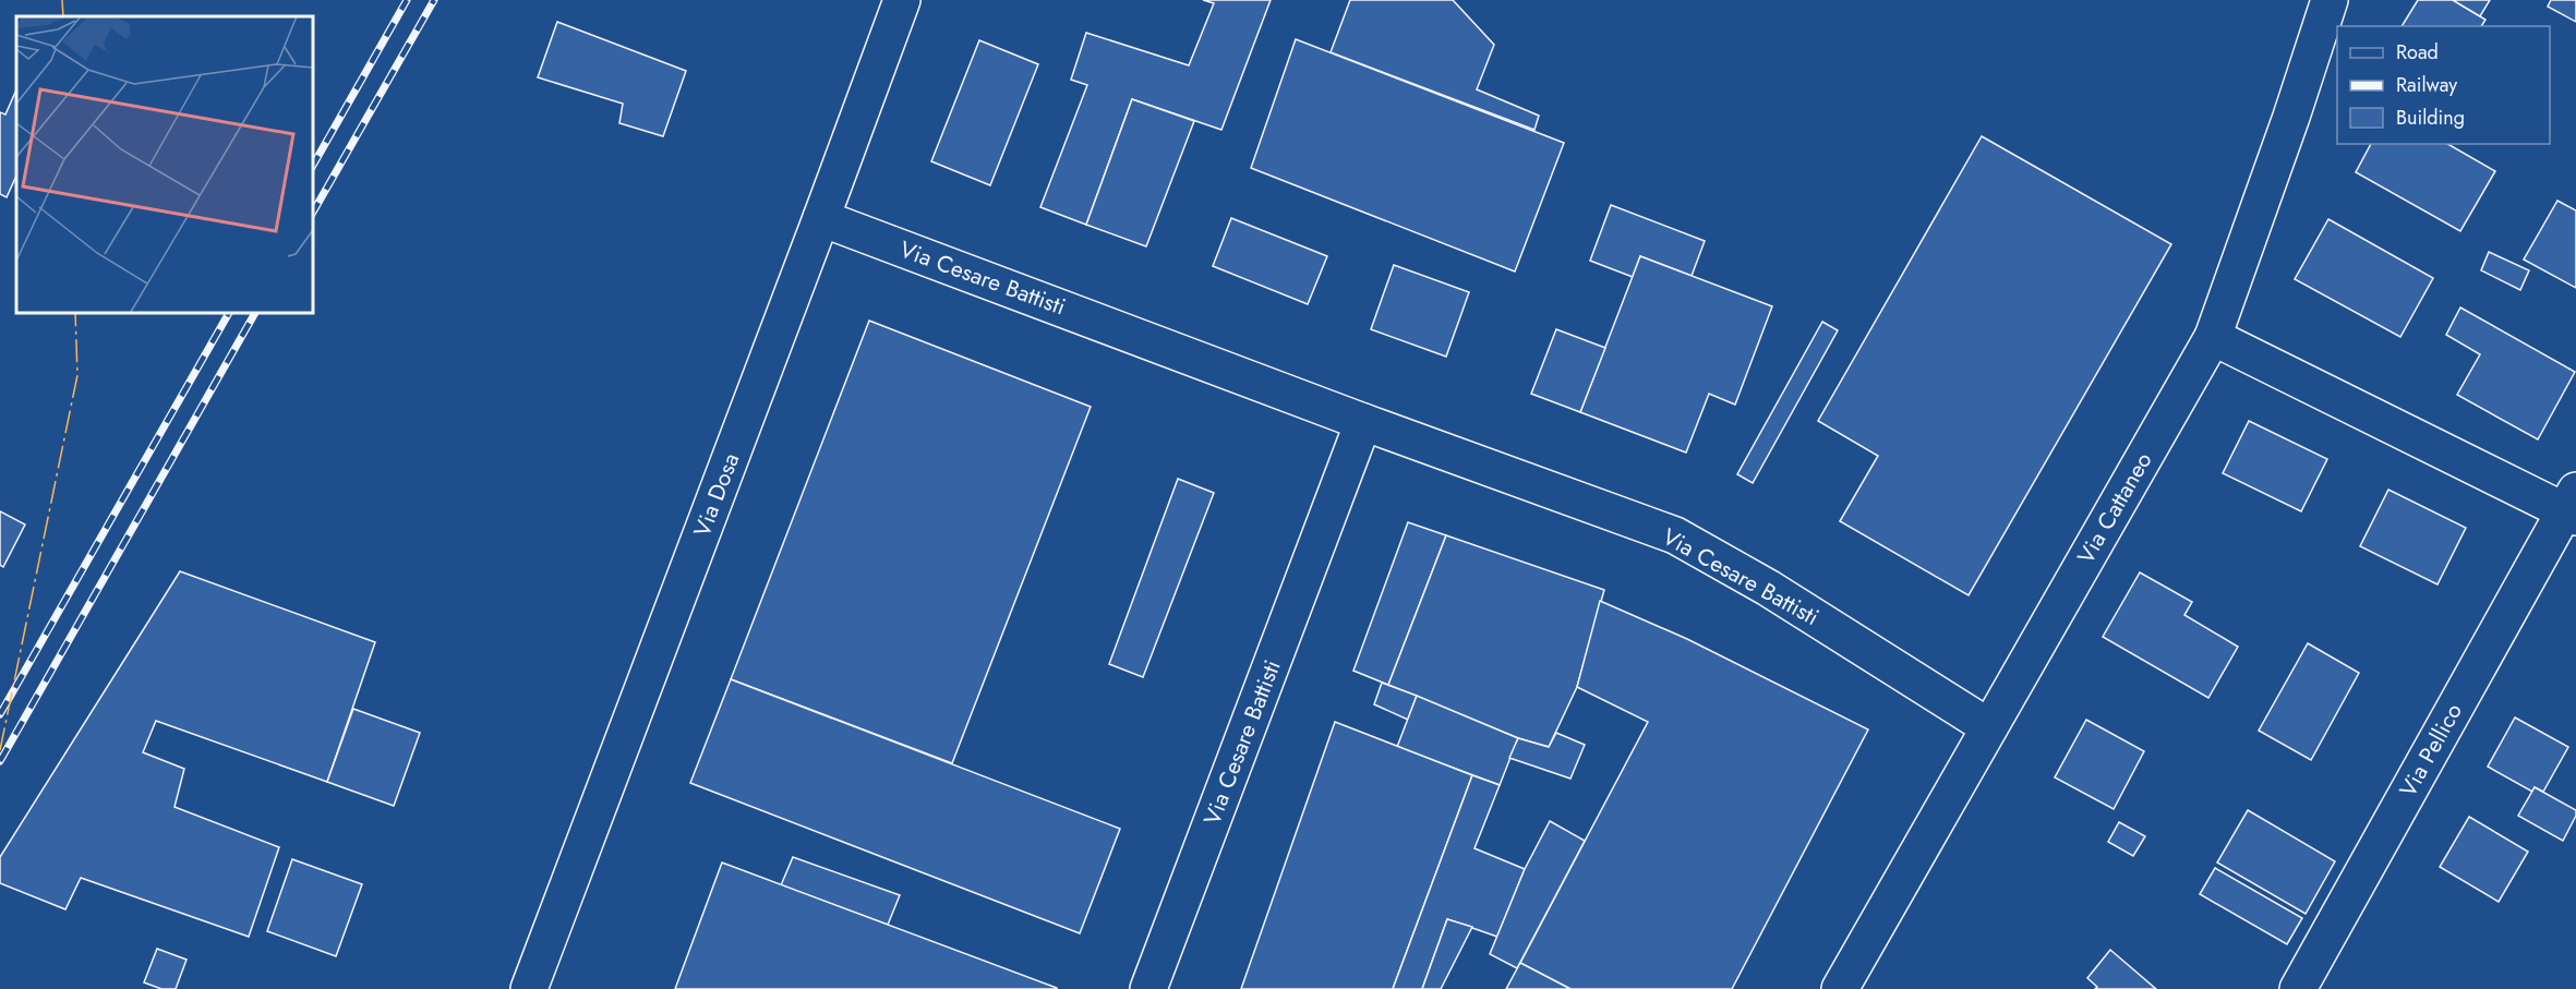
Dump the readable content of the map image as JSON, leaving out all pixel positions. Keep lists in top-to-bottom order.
{
  "streets": {
    "street": [
      "Via Cesare Battisti",
      "Via Dosa",
      "Via Cattaneo",
      "Via Pellico"
    ]
  },
  "crossings": [
    ["Via Cesare Battisti", "Via Dosa"],
    ["Via Cesare Battisti", "Via Cattaneo"],
    ["Via Cattaneo", "Via Pellico"]
  ],
  "legend": ["Road", "Railway", "Building"]
}
